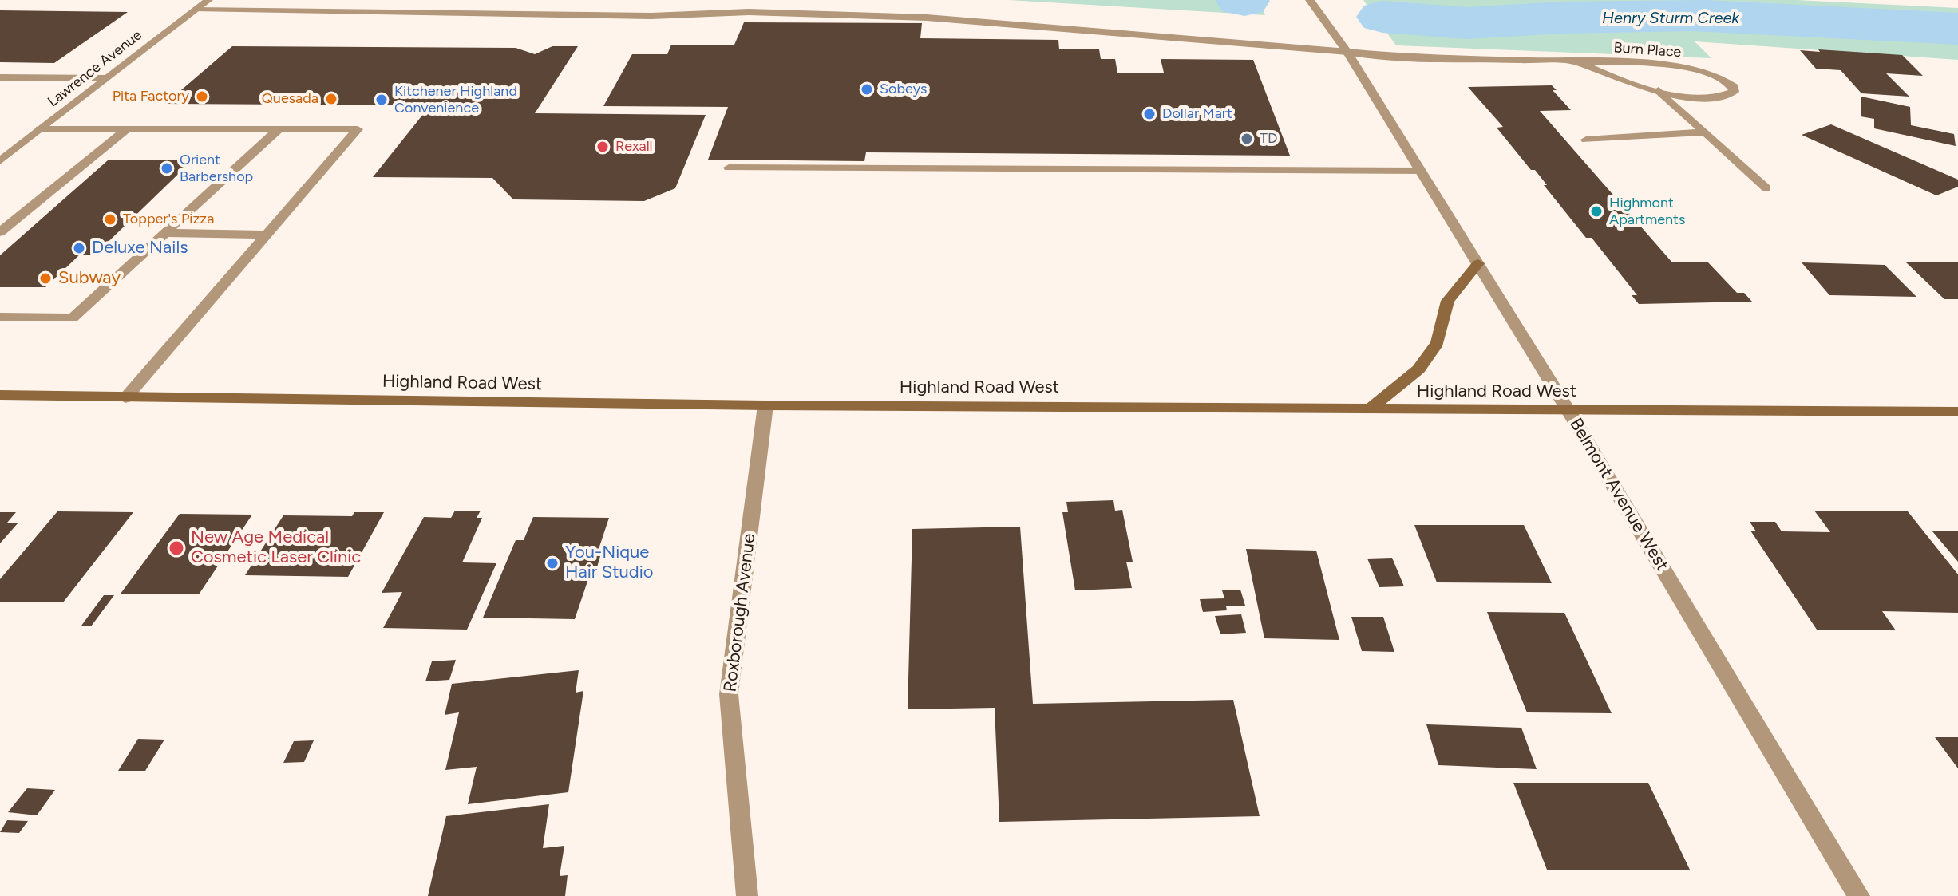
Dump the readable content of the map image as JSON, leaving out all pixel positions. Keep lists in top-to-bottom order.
{
  "streets": {
    "main road": ["Highland Road West"],
    "street": [
      "Burn Place",
      "Lawrence Avenue",
      "Belmont Avenue West",
      "Roxborough Avenue"
    ]
  },
  "crossings": [
    ["Burn Place", "Lawrence Avenue"],
    ["Burn Place", "Belmont Avenue West"],
    ["Highland Road West", "Belmont Avenue West"],
    ["Highland Road West", "Roxborough Avenue"]
  ],
  "water": ["Henry Sturm Creek"],
  "places": [
    "Sobeys",
    "Pita Factory",
    "Quesada",
    "Kitchener Highland Convenience",
    "Dollar Mart",
    "TD",
    "Rexall",
    "Orient Barbershop",
    "Highmont Apartments",
    "Topper's Pizza",
    "Deluxe Nails",
    "Subway",
    "New Age Medical Cosmetic Laser Clinic",
    "You-Nique Hair Studio"
  ]
}
